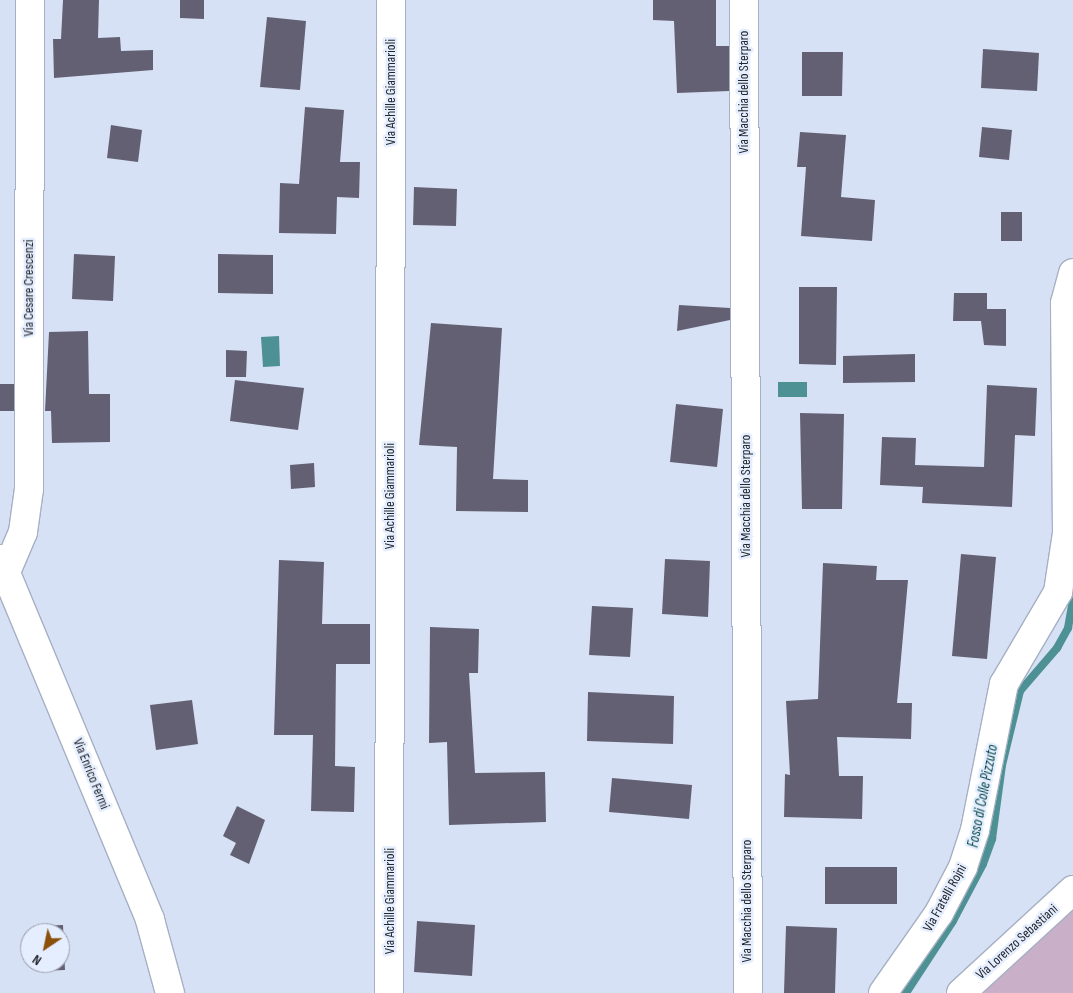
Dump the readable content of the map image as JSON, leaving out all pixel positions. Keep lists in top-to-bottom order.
{
  "streets": {
    "street": [
      "Via Achille Giammarioli",
      "Via Macchia dello Sterparo",
      "Via Cesare Crescenzi",
      "Via Enrico Fermi",
      "Via Fratelli Rojni",
      "Via Lorenzo Sebastiani"
    ]
  },
  "crossings": [
    ["Via Cesare Crescenzi", "Via Enrico Fermi"]
  ],
  "water": ["Fosso di Colle Pizzuto"],
  "north": "bottom left"
}
